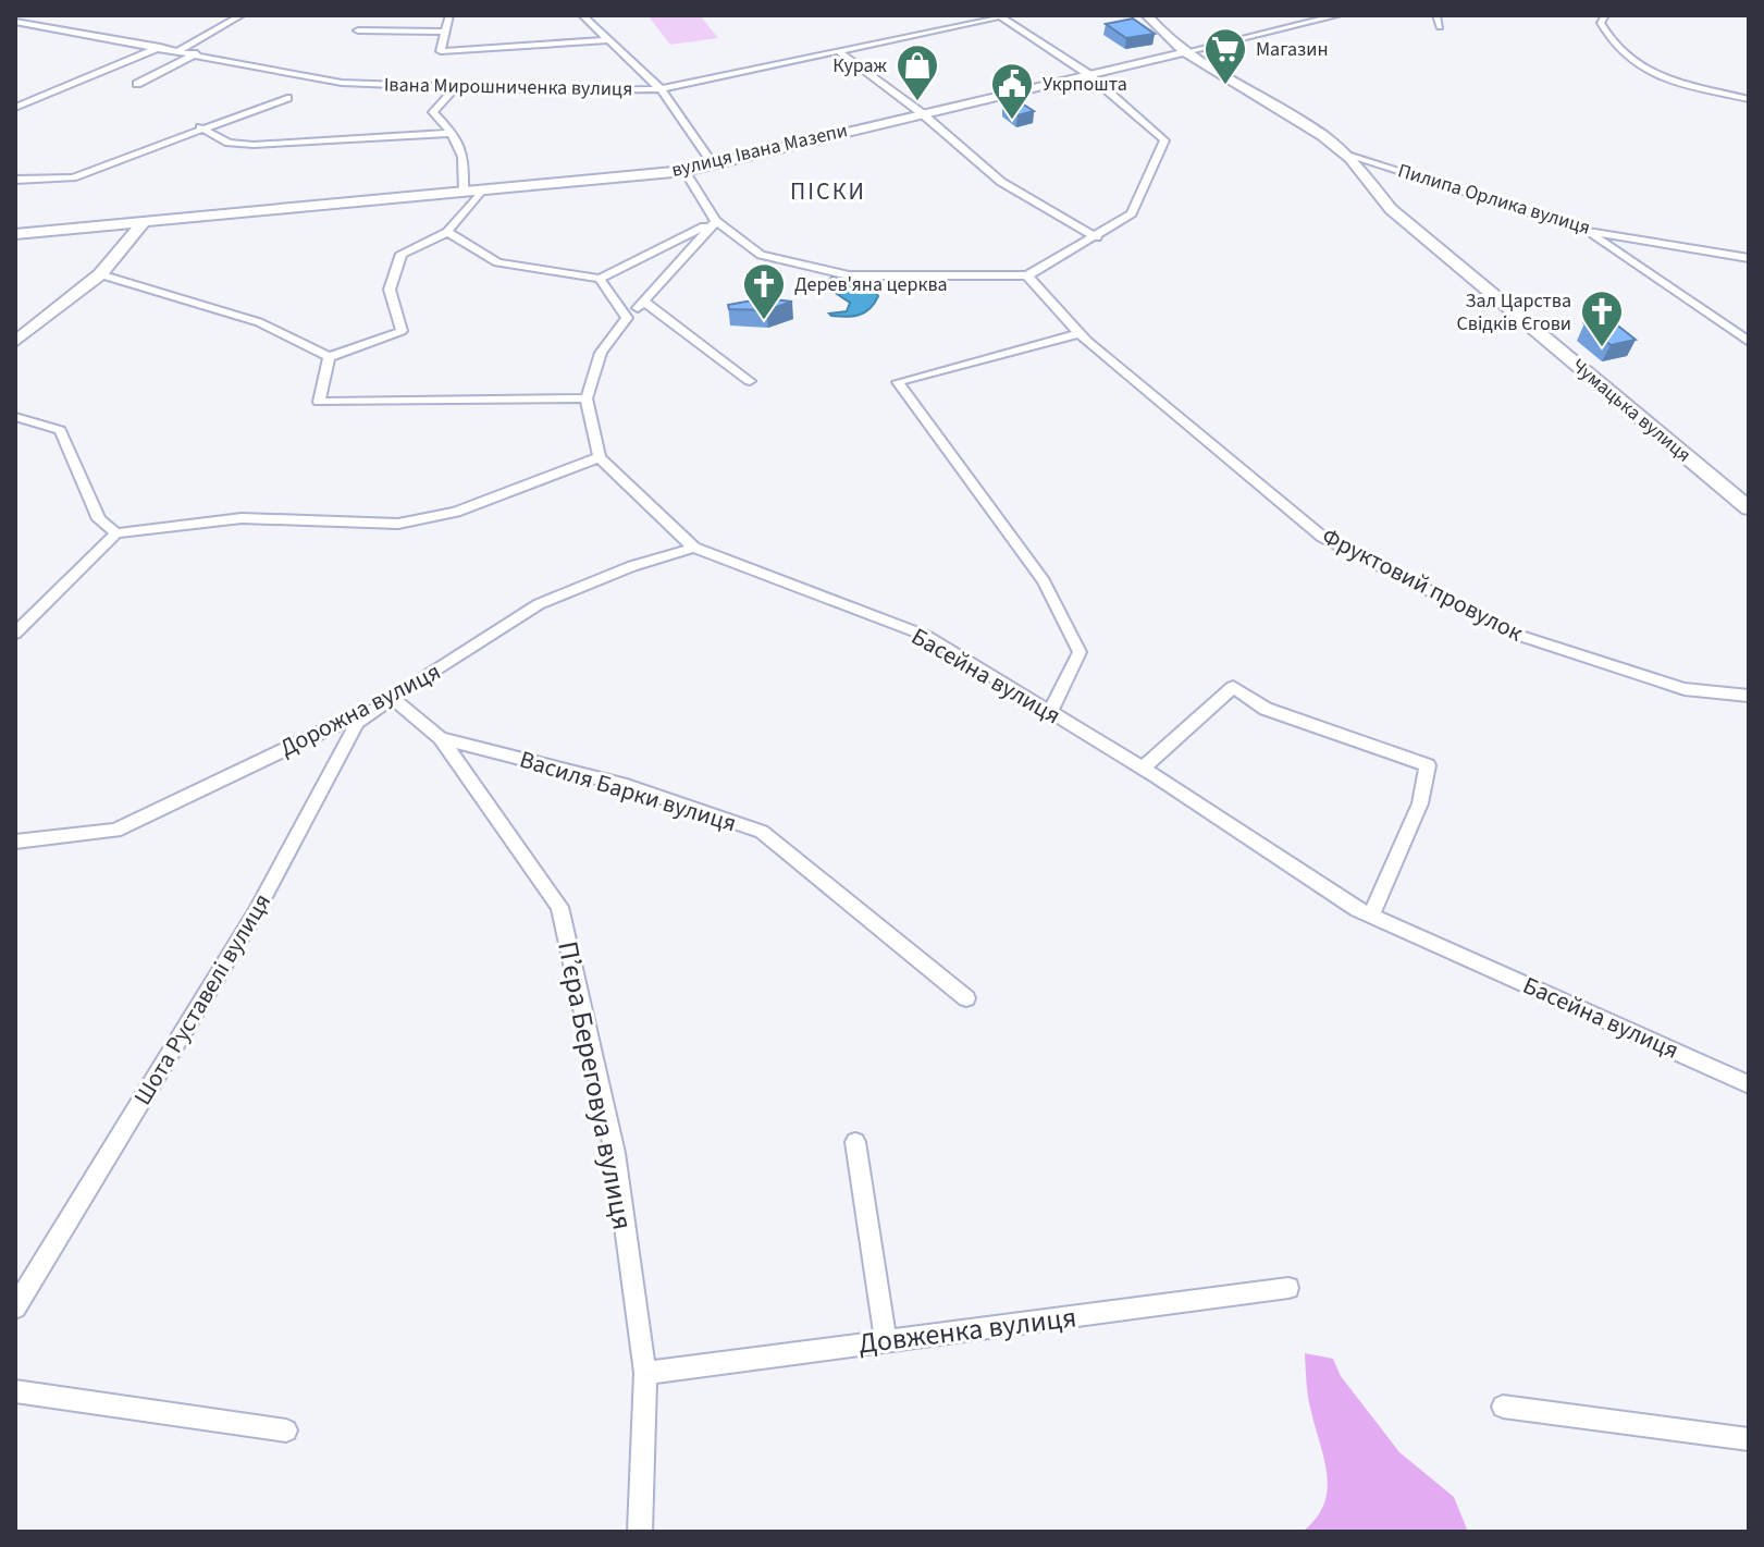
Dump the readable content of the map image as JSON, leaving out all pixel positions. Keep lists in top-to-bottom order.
{
  "streets": {
    "street": [
      "Івана Мирошниченка вулиця",
      "вулиця Івана Мазепи",
      "Пилипа Орлика вулиця",
      "Чумацька вулиця",
      "Фруктовий провулок",
      "Басейна вулиця",
      "Дорожна вулиця",
      "Василя Барки вулиця",
      "Шота Руставелі вулиця",
      "П’єра Береговуа вулиця",
      "Довженка вулиця"
    ]
  },
  "crossings": [
    ["вулиця Івана Мазепи", "Чумацька вулиця"],
    ["Пилипа Орлика вулиця", "Чумацька вулиця"],
    ["Басейна вулиця", "Дорожна вулиця"],
    ["Дорожна вулиця", "Шота Руставелі вулиця"],
    ["Дорожна вулиця", "П’єра Береговуа вулиця"],
    ["Василя Барки вулиця", "П’єра Береговуа вулиця"],
    ["Шота Руставелі вулиця", "П’єра Береговуа вулиця"],
    ["П’єра Береговуа вулиця", "Довженка вулиця"]
  ],
  "districts": ["ПІСКИ"],
  "places": {
    "supermarket": ["Магазин"],
    "shop": ["Кураж"],
    "public building": ["Укрпошта"],
    "church": ["Дерев'яна церква", "Зал Царства Свідків Єгови"]
  }
}
